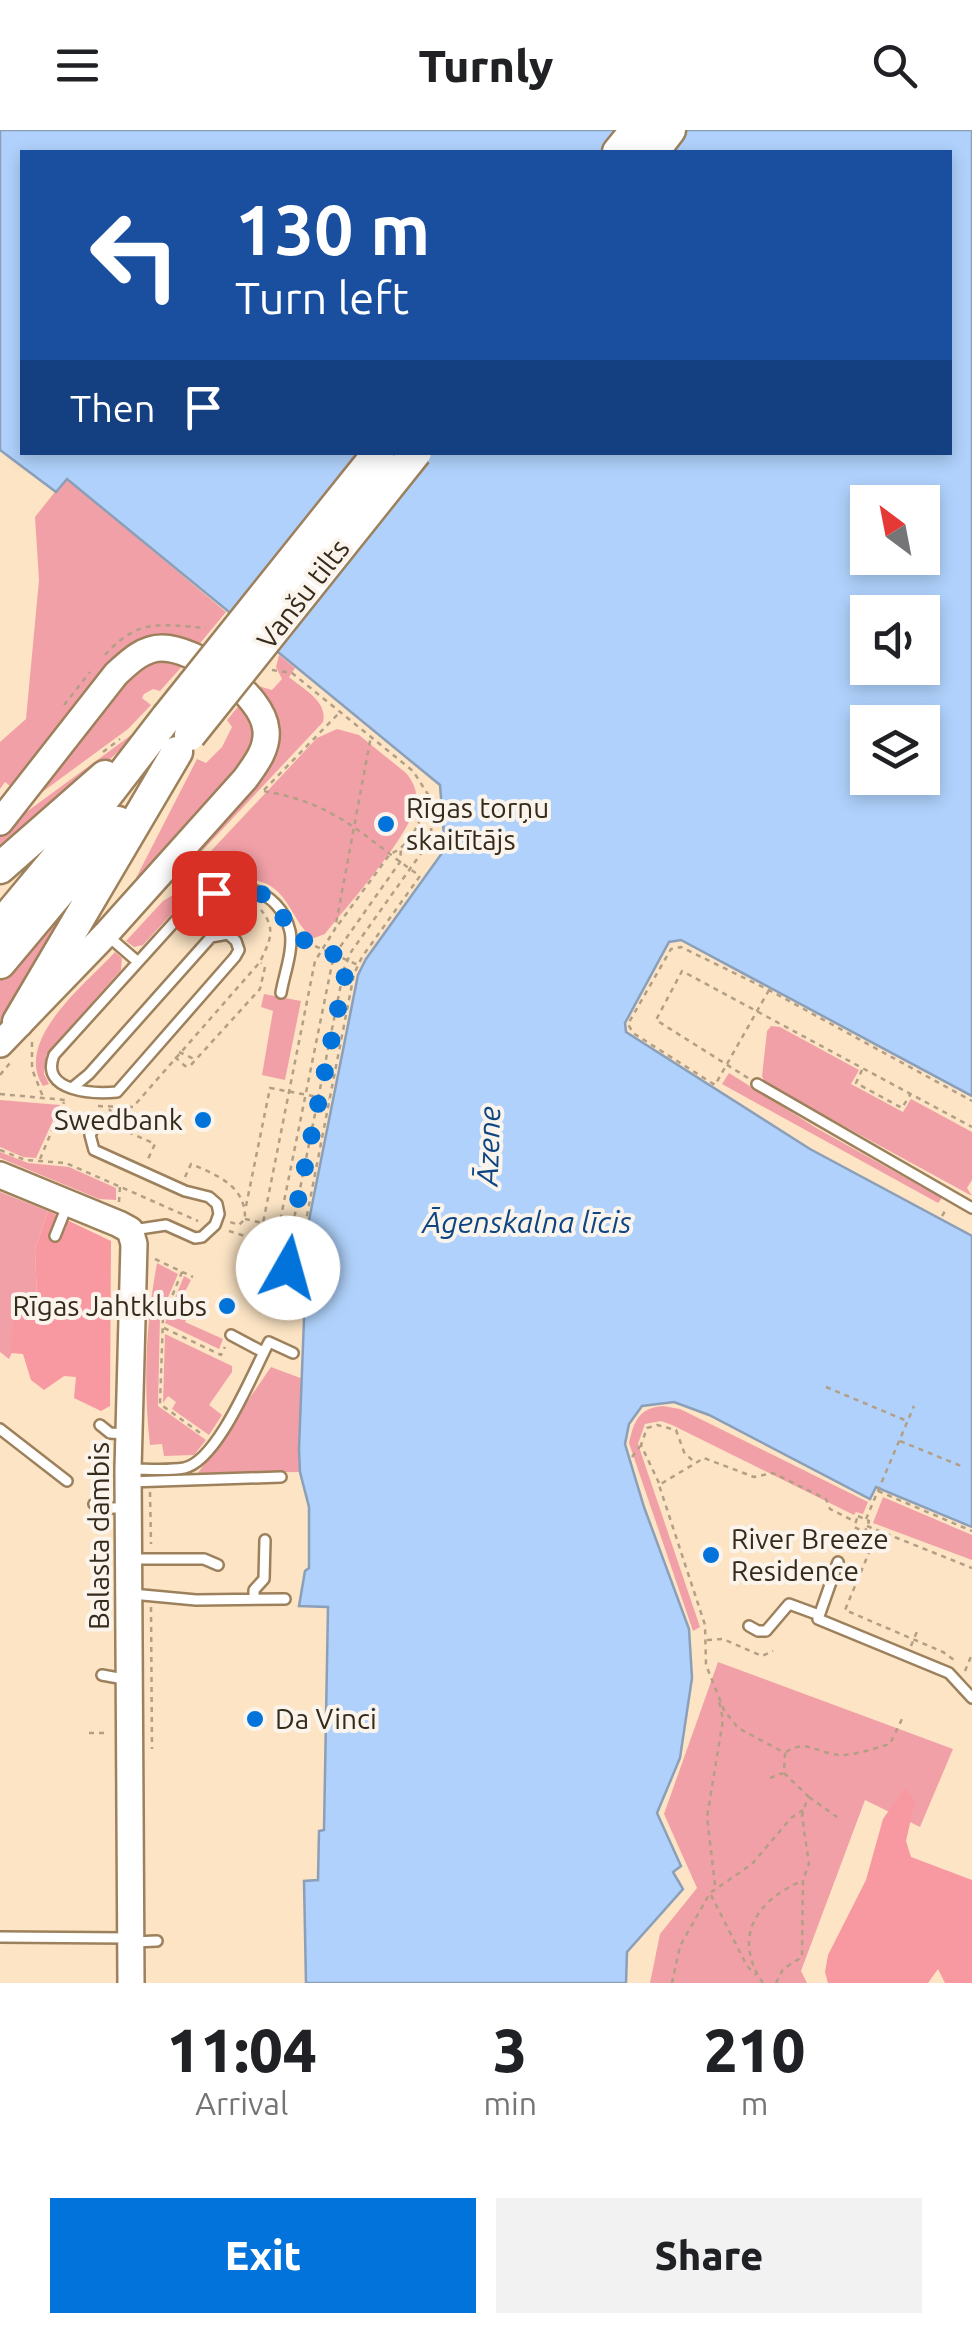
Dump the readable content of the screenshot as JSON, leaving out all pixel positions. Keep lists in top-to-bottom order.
{
  "streets": {
    "main road": ["Vanšu tilts"],
    "street": ["Balasta dambis"]
  },
  "water": ["Āzene", "Āgenskalna līcis"],
  "places": [
    "Rīgas torņu skaitītājs",
    "Swedbank",
    "Rīgas Jahtklubs",
    "River Breeze Residence",
    "Da Vinci"
  ],
  "north": "top left",
  "page": {
    "header": "Turnly",
    "turn": ["130 m", "Turn left"],
    "then": "Then",
    "eta": [
      "11:04",
      "Arrival",
      "3",
      "min",
      "210",
      "m"
    ],
    "buttons": ["Exit", "Share"]
  }
}
